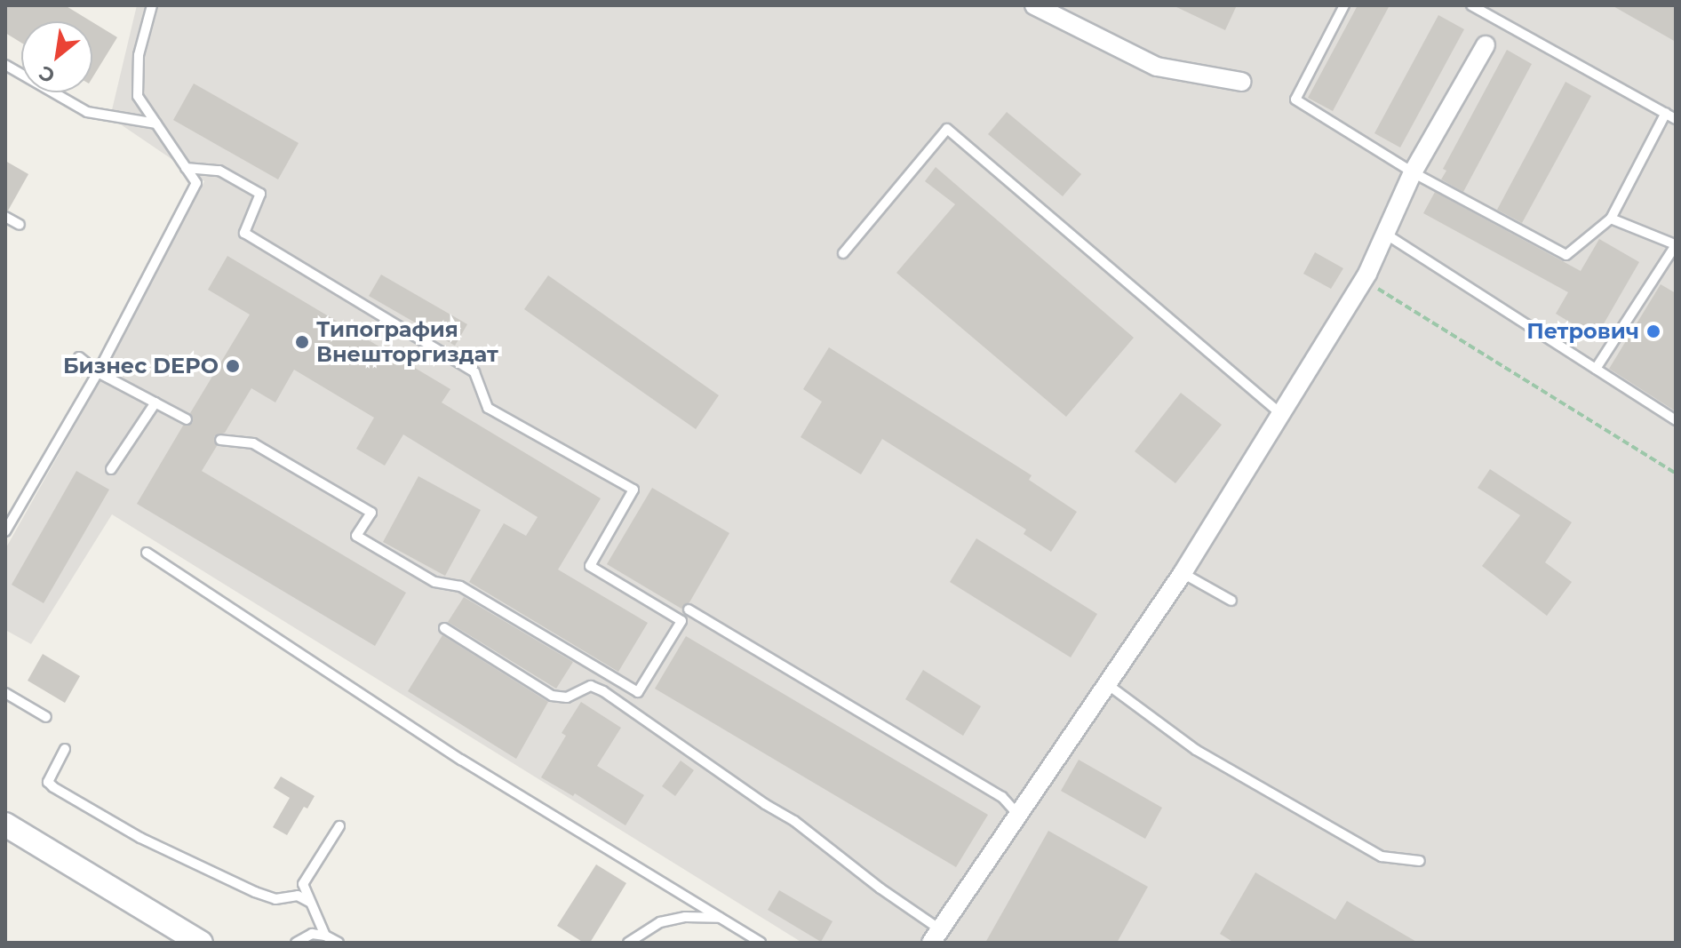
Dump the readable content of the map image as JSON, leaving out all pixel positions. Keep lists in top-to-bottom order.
{
  "places": ["Петрович", "Типография Внешторгиздат", "Бизнес DEPO"],
  "north": "bottom left"
}
